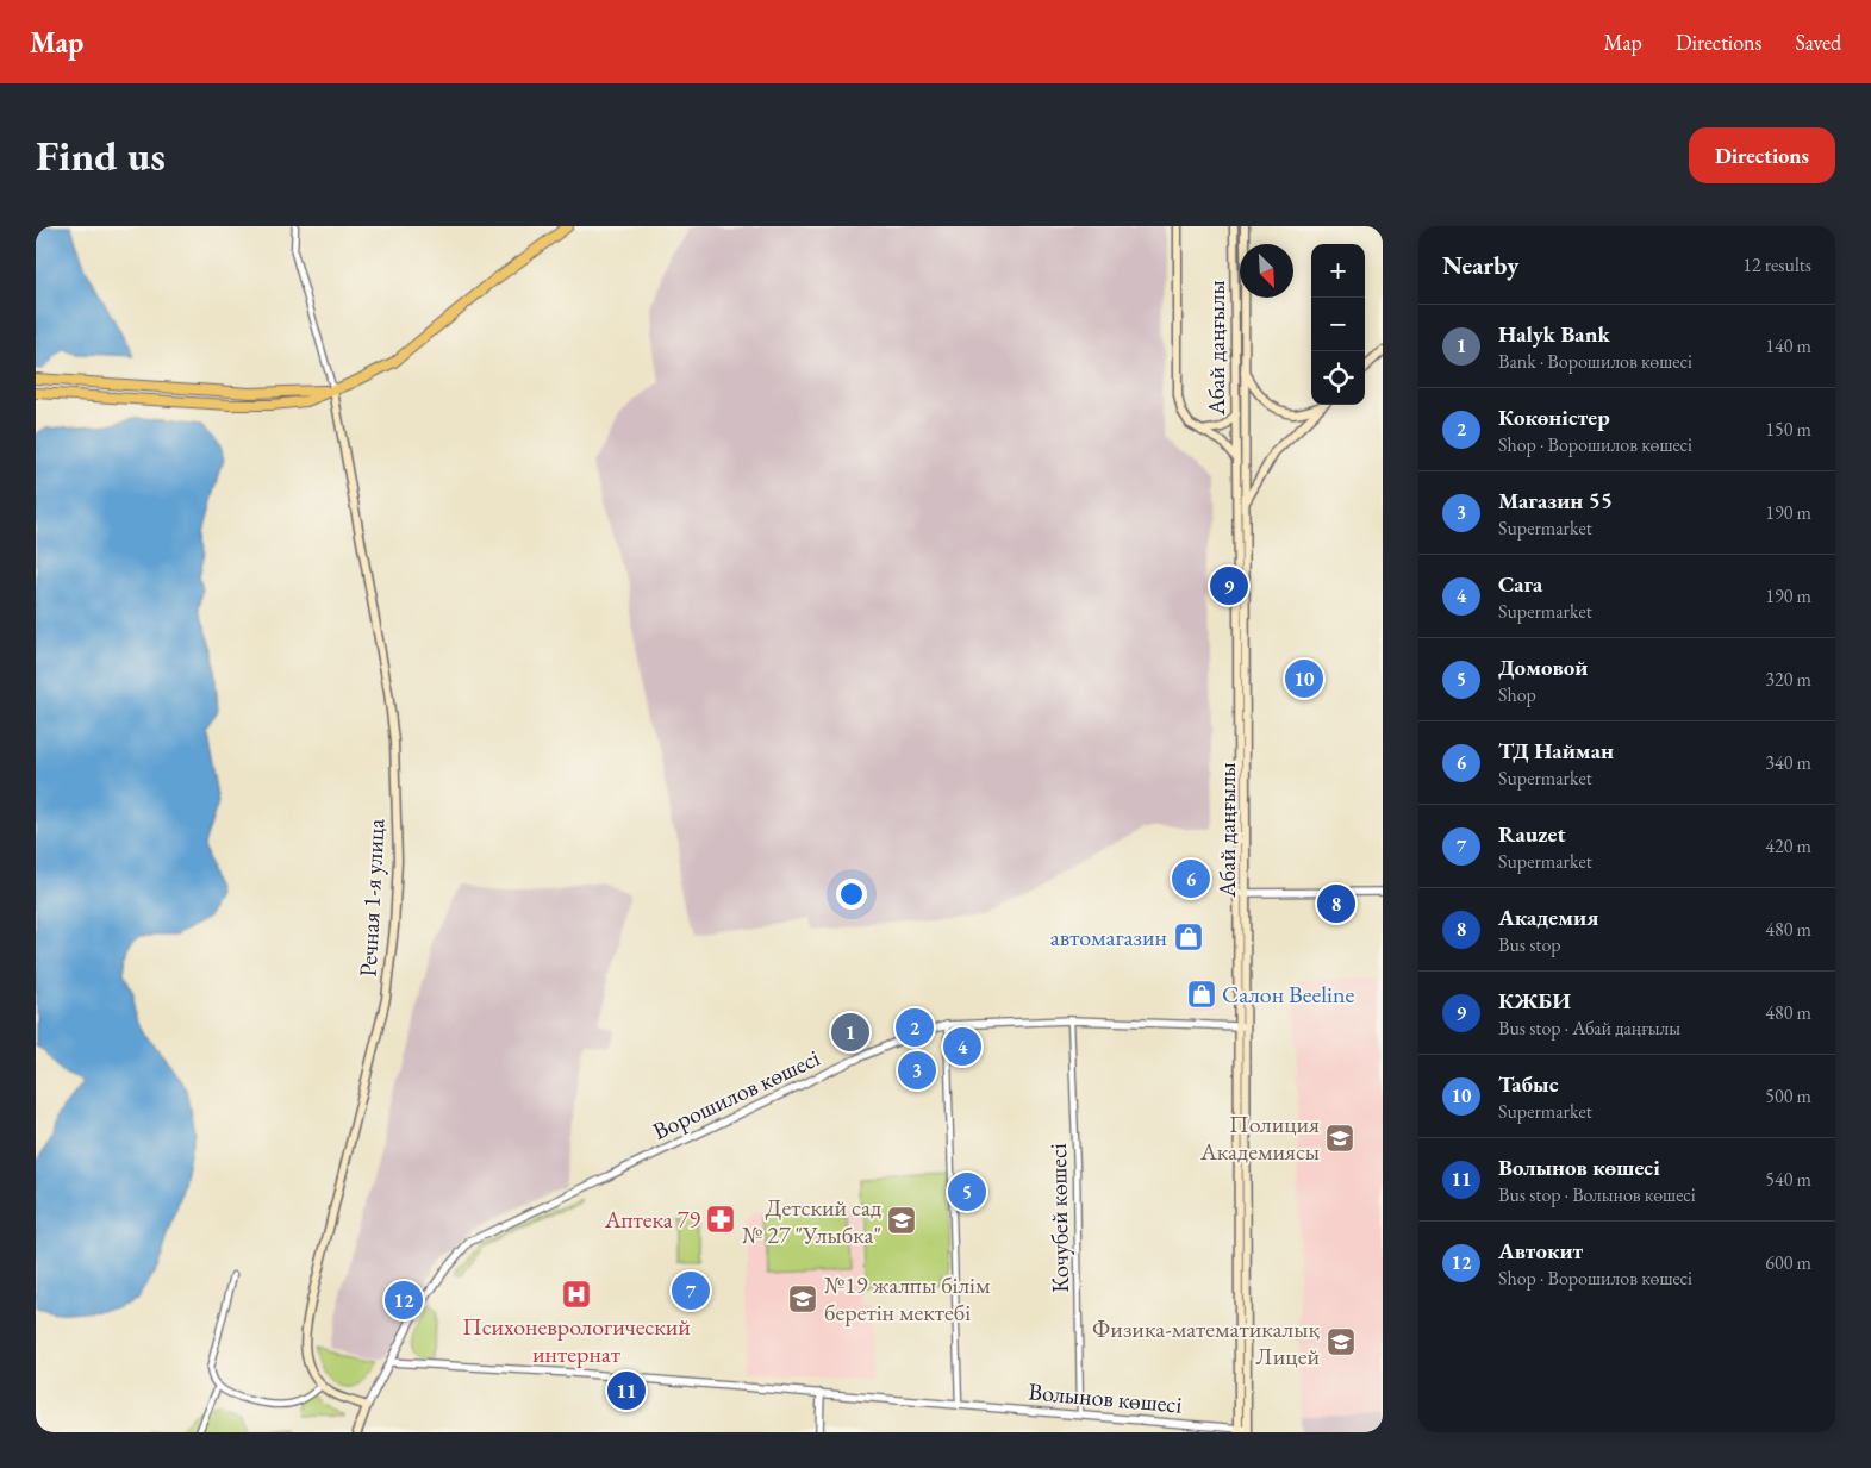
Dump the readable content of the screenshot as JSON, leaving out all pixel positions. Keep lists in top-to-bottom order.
{
  "streets": {
    "main road": ["Абай даңғылы", "Речная 1-я улица"],
    "street": ["Ворошилов көшесі", "Кочубей көшесі", "Волынов көшесі"]
  },
  "crossings": [
    ["Абай даңғылы", "Ворошилов көшесі"],
    ["Абай даңғылы", "Волынов көшесі"],
    ["Речная 1-я улица", "Ворошилов көшесі"],
    ["Ворошилов көшесі", "Кочубей көшесі"],
    ["Ворошилов көшесі", "Волынов көшесі"],
    ["Кочубей көшесі", "Волынов көшесі"]
  ],
  "places": {
    "shop": ["автомагазин", "Cалон Beeline"],
    "school or university": [
      "Полиция Академиясы",
      "Детский сад № 27 \"Улыбка\"",
      "№19 жалпы білім беретін мектебі",
      "Физика-математикалық Лицей"
    ],
    "pharmacy": ["Аптека 79"],
    "hospital": ["Психоневрологический интернат"]
  },
  "north": "bottom right",
  "page": {
    "header": "Map",
    "nav": ["Map", "Directions", "Saved"],
    "buttons": "Directions",
    "title": "Find us",
    "heading": ["Nearby", "12 results"],
    "map_buttons": ["+", "−"],
    "list": [
      {
        "mark": "1",
        "name": "Halyk Bank",
        "note": "Bank · Ворошилов көшесі",
        "value": "140 m"
      },
      {
        "mark": "2",
        "name": "Кокөністер",
        "note": "Shop · Ворошилов көшесі",
        "value": "150 m"
      },
      {
        "mark": "3",
        "name": "Магазин 55",
        "note": "Supermarket",
        "value": "190 m"
      },
      {
        "mark": "4",
        "name": "Сага",
        "note": "Supermarket",
        "value": "190 m"
      },
      {
        "mark": "5",
        "name": "Домовой",
        "note": "Shop",
        "value": "320 m"
      },
      {
        "mark": "6",
        "name": "ТД Найман",
        "note": "Supermarket",
        "value": "340 m"
      },
      {
        "mark": "7",
        "name": "Rauzet",
        "note": "Supermarket",
        "value": "420 m"
      },
      {
        "mark": "8",
        "name": "Академия",
        "note": "Bus stop",
        "value": "480 m"
      },
      {
        "mark": "9",
        "name": "КЖБИ",
        "note": "Bus stop · Абай даңғылы",
        "value": "480 m"
      },
      {
        "mark": "10",
        "name": "Табыс",
        "note": "Supermarket",
        "value": "500 m"
      },
      {
        "mark": "11",
        "name": "Волынов көшесі",
        "note": "Bus stop · Волынов көшесі",
        "value": "540 m"
      },
      {
        "mark": "12",
        "name": "Автокит",
        "note": "Shop · Ворошилов көшесі",
        "value": "600 m"
      }
    ],
    "pins": [
      "9",
      "10",
      "6",
      "8",
      "2",
      "1",
      "4",
      "3",
      "5",
      "7",
      "12",
      "11"
    ]
  }
}
